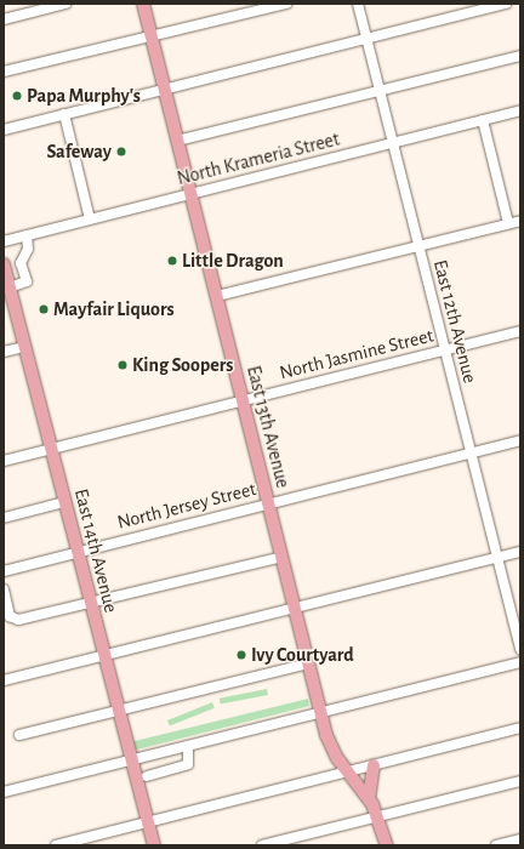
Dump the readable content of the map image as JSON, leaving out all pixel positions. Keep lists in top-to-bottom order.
{
  "streets": {
    "main road": ["East 13th Avenue", "East 14th Avenue"],
    "street": [
      "North Krameria Street",
      "East 12th Avenue",
      "North Jasmine Street",
      "North Jersey Street"
    ]
  },
  "crossings": [
    ["North Krameria Street", "East 12th Avenue"],
    ["North Krameria Street", "East 13th Avenue"],
    ["East 12th Avenue", "North Jasmine Street"],
    ["East 12th Avenue", "North Jersey Street"],
    ["North Jasmine Street", "East 13th Avenue"],
    ["North Jasmine Street", "East 14th Avenue"],
    ["East 13th Avenue", "North Jersey Street"],
    ["North Jersey Street", "East 14th Avenue"]
  ],
  "places": [
    "Papa Murphy's",
    "Safeway",
    "Little Dragon",
    "Mayfair Liquors",
    "King Soopers",
    "Ivy Courtyard"
  ]
}
